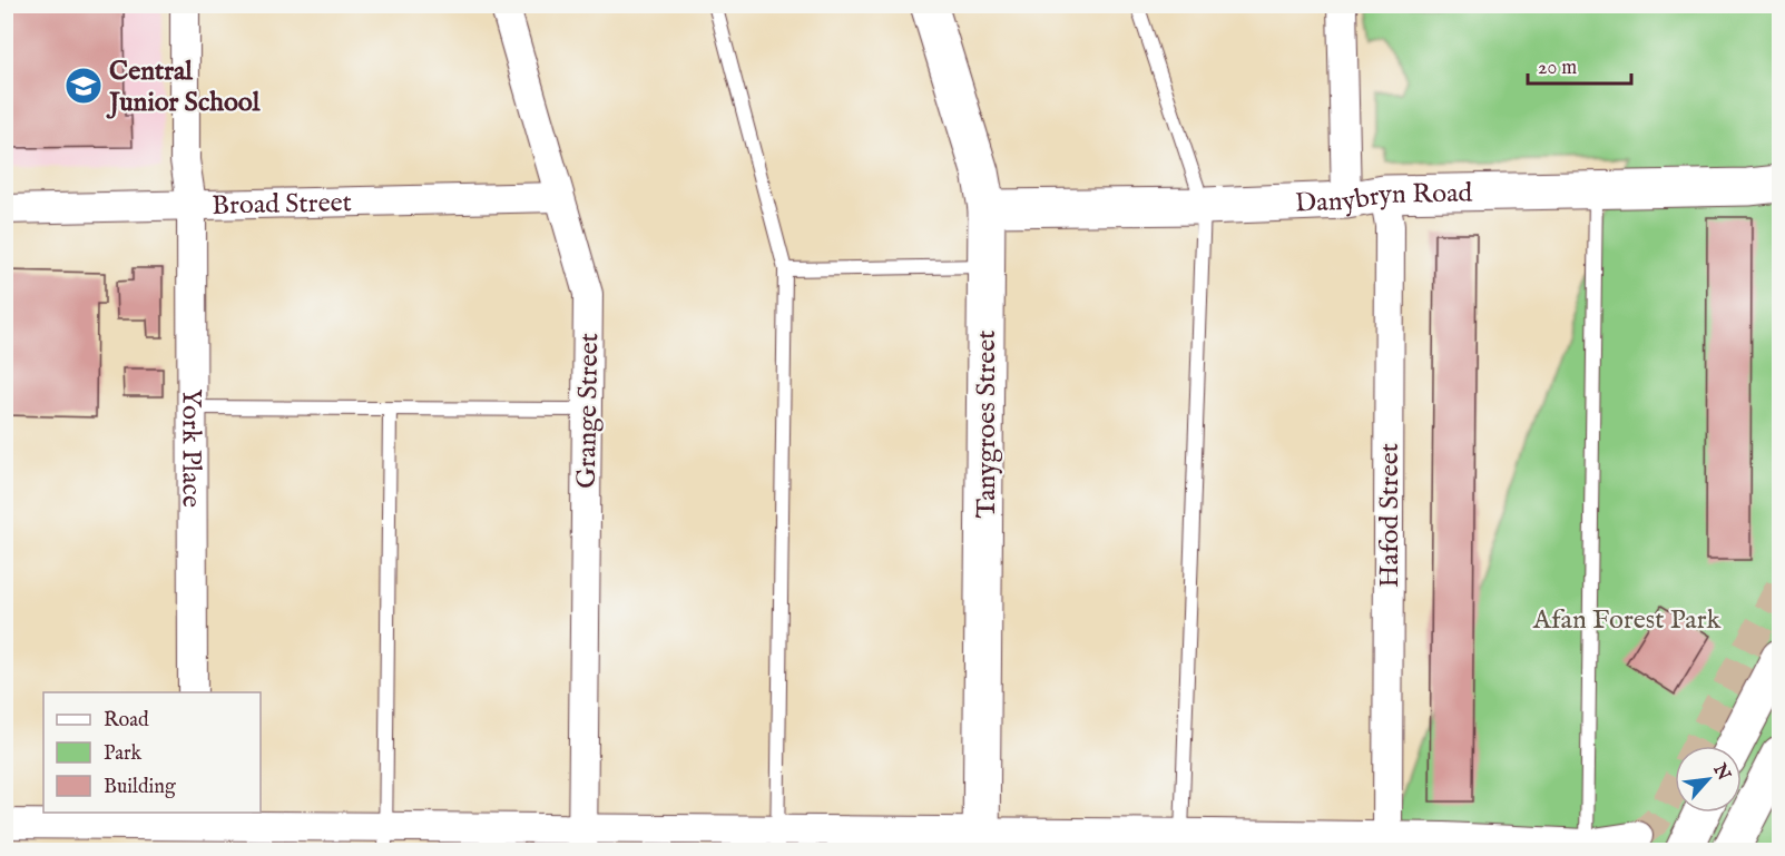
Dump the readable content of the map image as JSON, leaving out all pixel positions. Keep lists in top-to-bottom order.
{
  "streets": {
    "main road": ["Danybryn Road", "Tanygroes Street"],
    "street": [
      "Broad Street",
      "Grange Street",
      "York Place",
      "Hafod Street"
    ]
  },
  "crossings": [
    ["Danybryn Road", "Tanygroes Street"],
    ["Danybryn Road", "Hafod Street"],
    ["Broad Street", "Grange Street"],
    ["Broad Street", "York Place"]
  ],
  "parks": ["Afan Forest Park"],
  "places": {
    "school or university": ["Central Junior School"]
  },
  "legend": ["Road", "Park", "Building"],
  "scale_bar": "20 m",
  "north": "top right"
}
